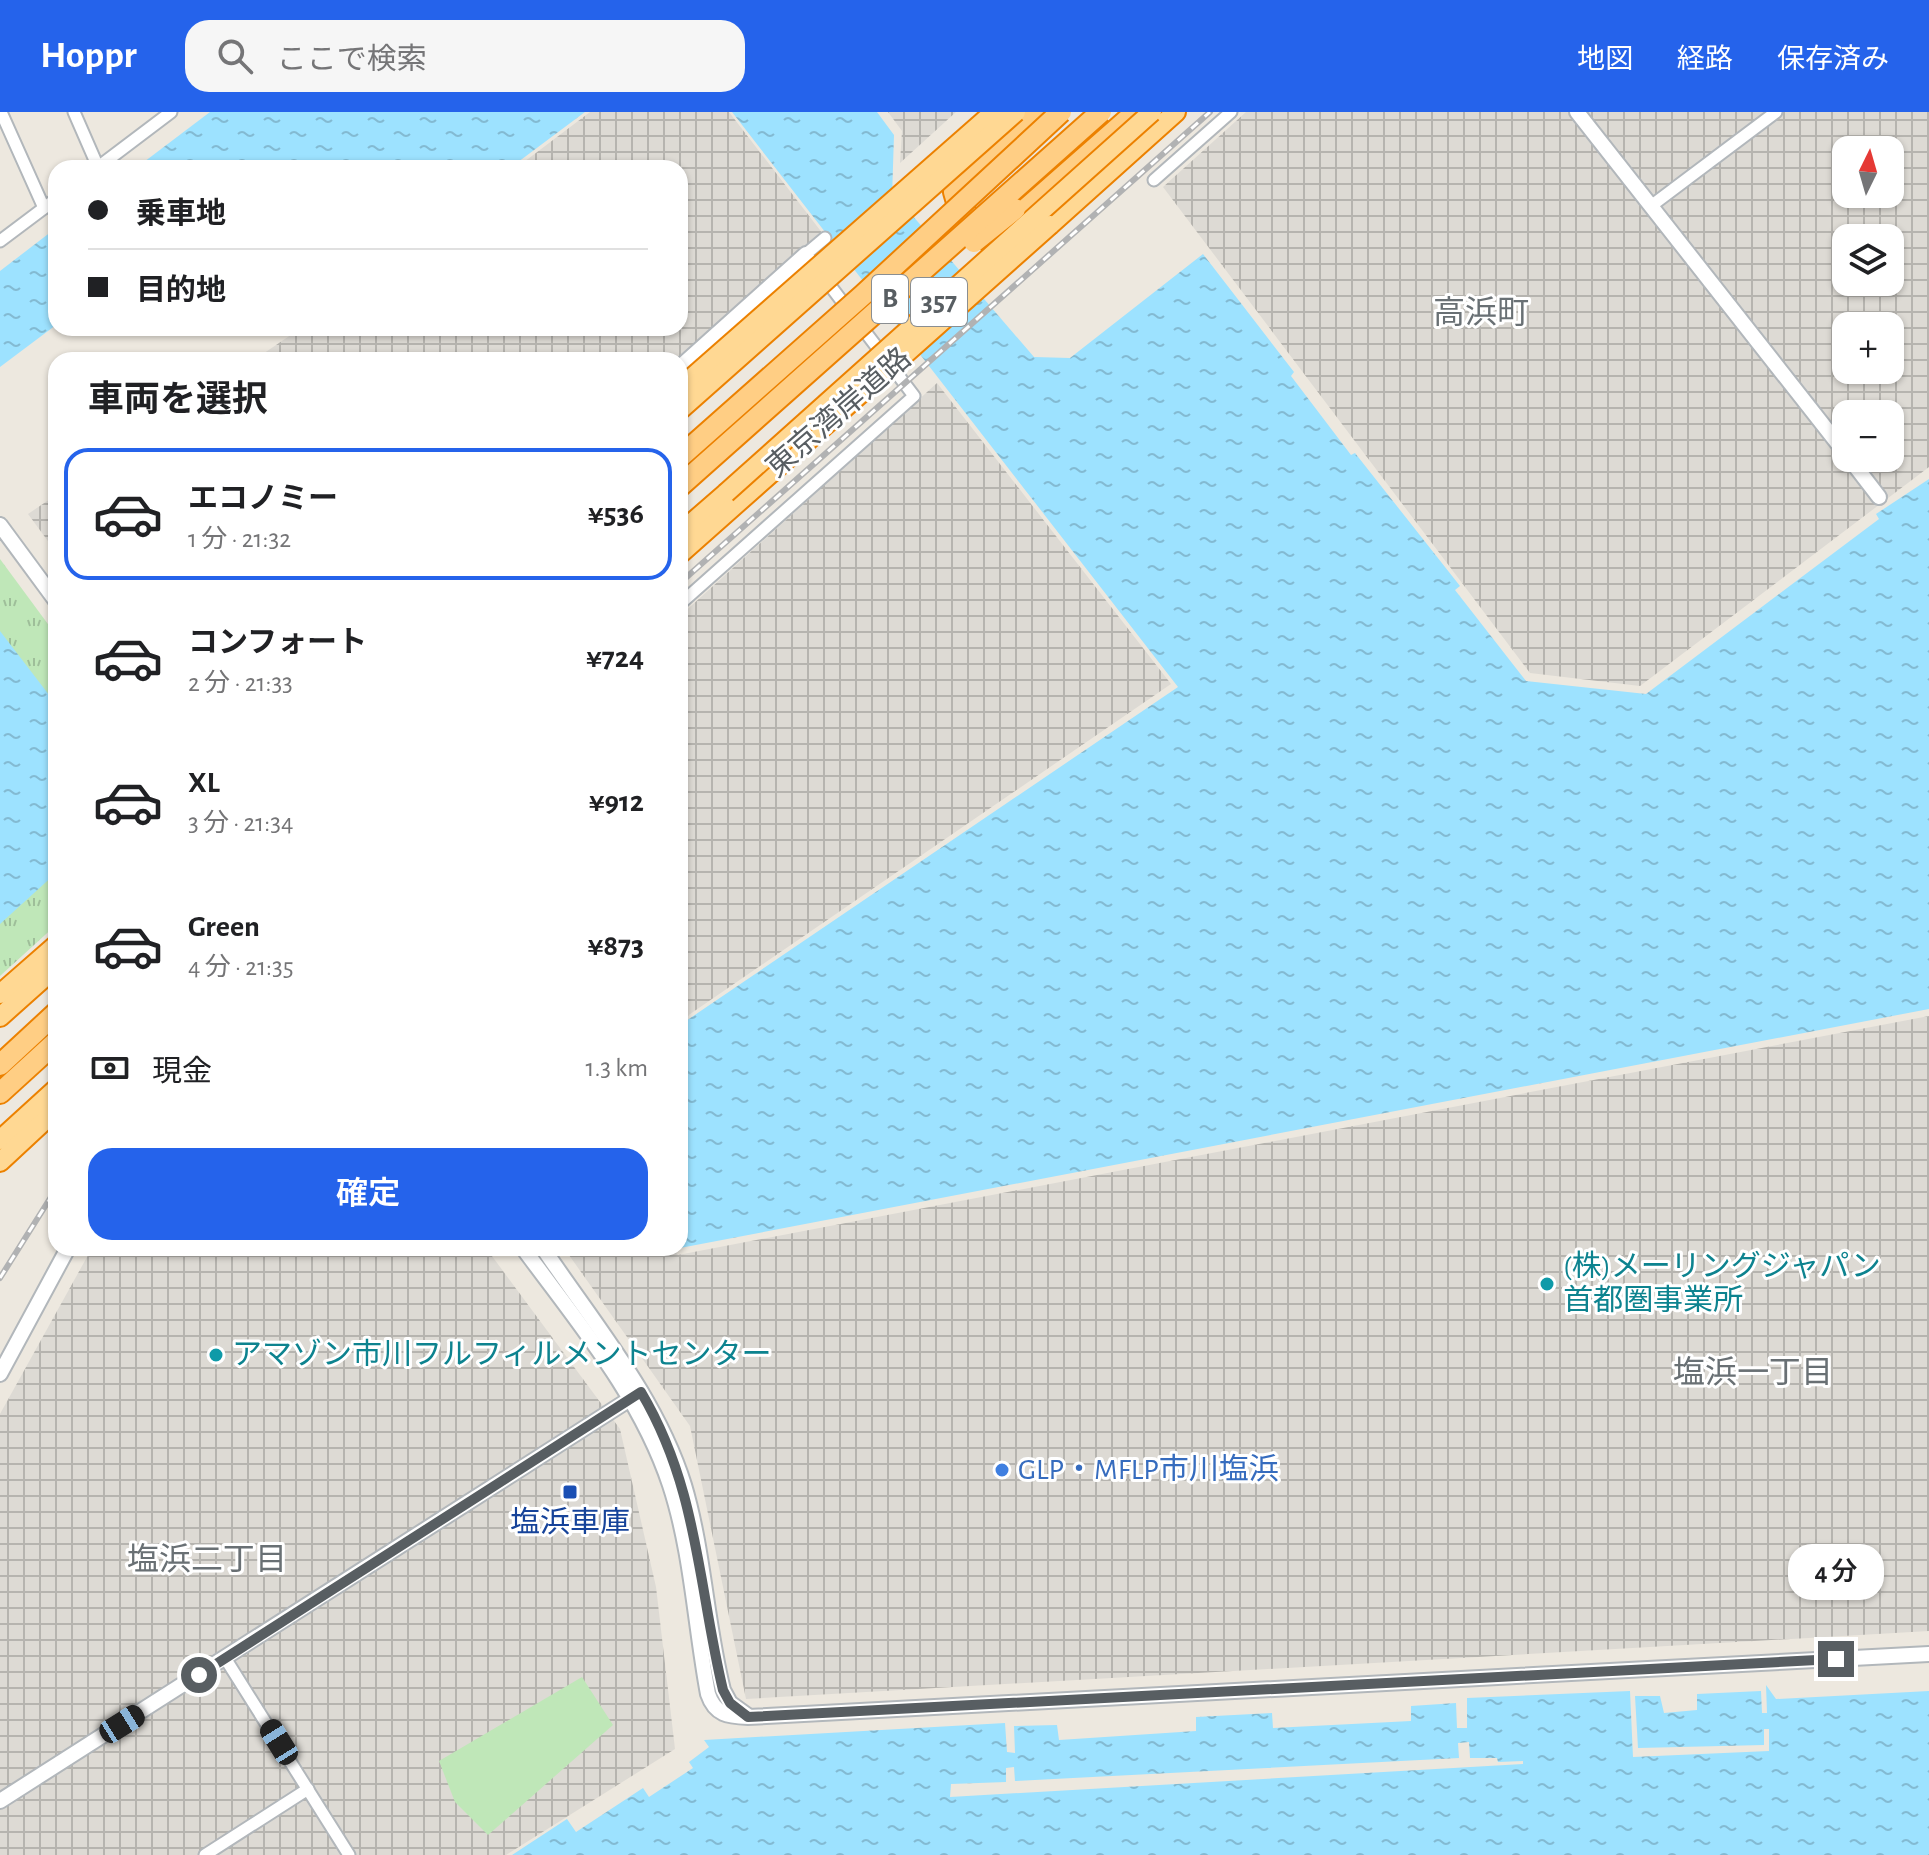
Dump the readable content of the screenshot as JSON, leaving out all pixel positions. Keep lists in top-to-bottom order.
{
  "streets": {
    "highway": ["B", "357", "東京湾岸道路"]
  },
  "districts": ["高浜町", "塩浜一丁目", "塩浜二丁目"],
  "places": {
    "other": ["(株)メーリングジャパン 首都圏事業所", "アマゾン市川フルフィルメントセンター", "GLP・MFLP市川塩浜"],
    "transit": ["塩浜車庫"]
  },
  "north": "top",
  "page": {
    "header": "Hoppr",
    "search": "ここで検索",
    "nav": ["地図", "経路", "保存済み"],
    "map_buttons": ["+", "−"],
    "banner": ["乗車地", "目的地"],
    "heading": "車両を選択",
    "list": [
      {
        "name": "エコノミー",
        "note": "1 分 · 21:32",
        "value": "¥536"
      },
      {
        "name": "コンフォート",
        "note": "2 分 · 21:33",
        "value": "¥724"
      },
      {
        "name": "XL",
        "note": "3 分 · 21:34",
        "value": "¥912"
      },
      {
        "name": "Green",
        "note": "4 分 · 21:35",
        "value": "¥873"
      }
    ],
    "pay": ["現金", "1.3 km"],
    "buttons": "確定",
    "bubble": "4 分"
  }
}
